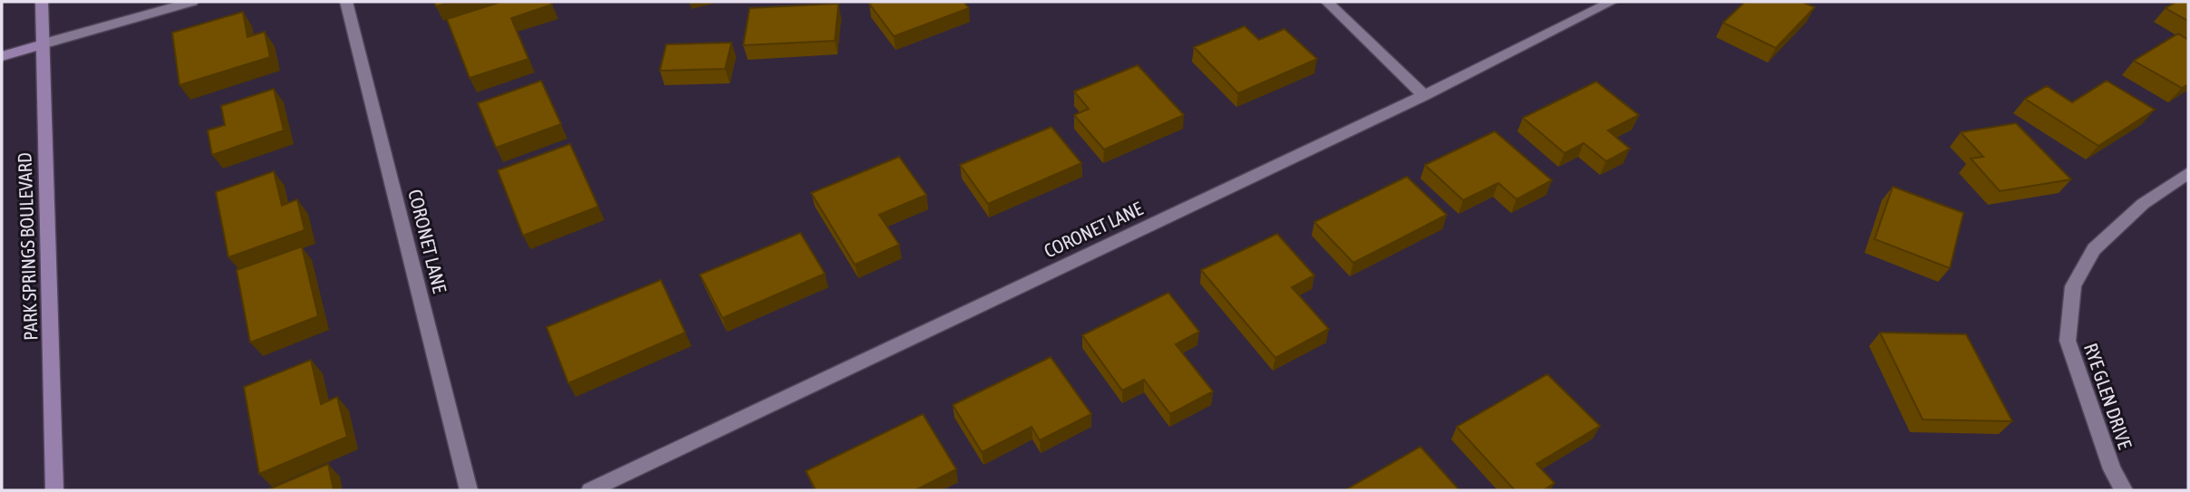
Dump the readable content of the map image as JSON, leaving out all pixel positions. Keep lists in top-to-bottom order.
{
  "streets": {
    "main road": ["PARK SPRINGS BOULEVARD"],
    "street": ["CORONET LANE", "RYE GLEN DRIVE"]
  }
}
